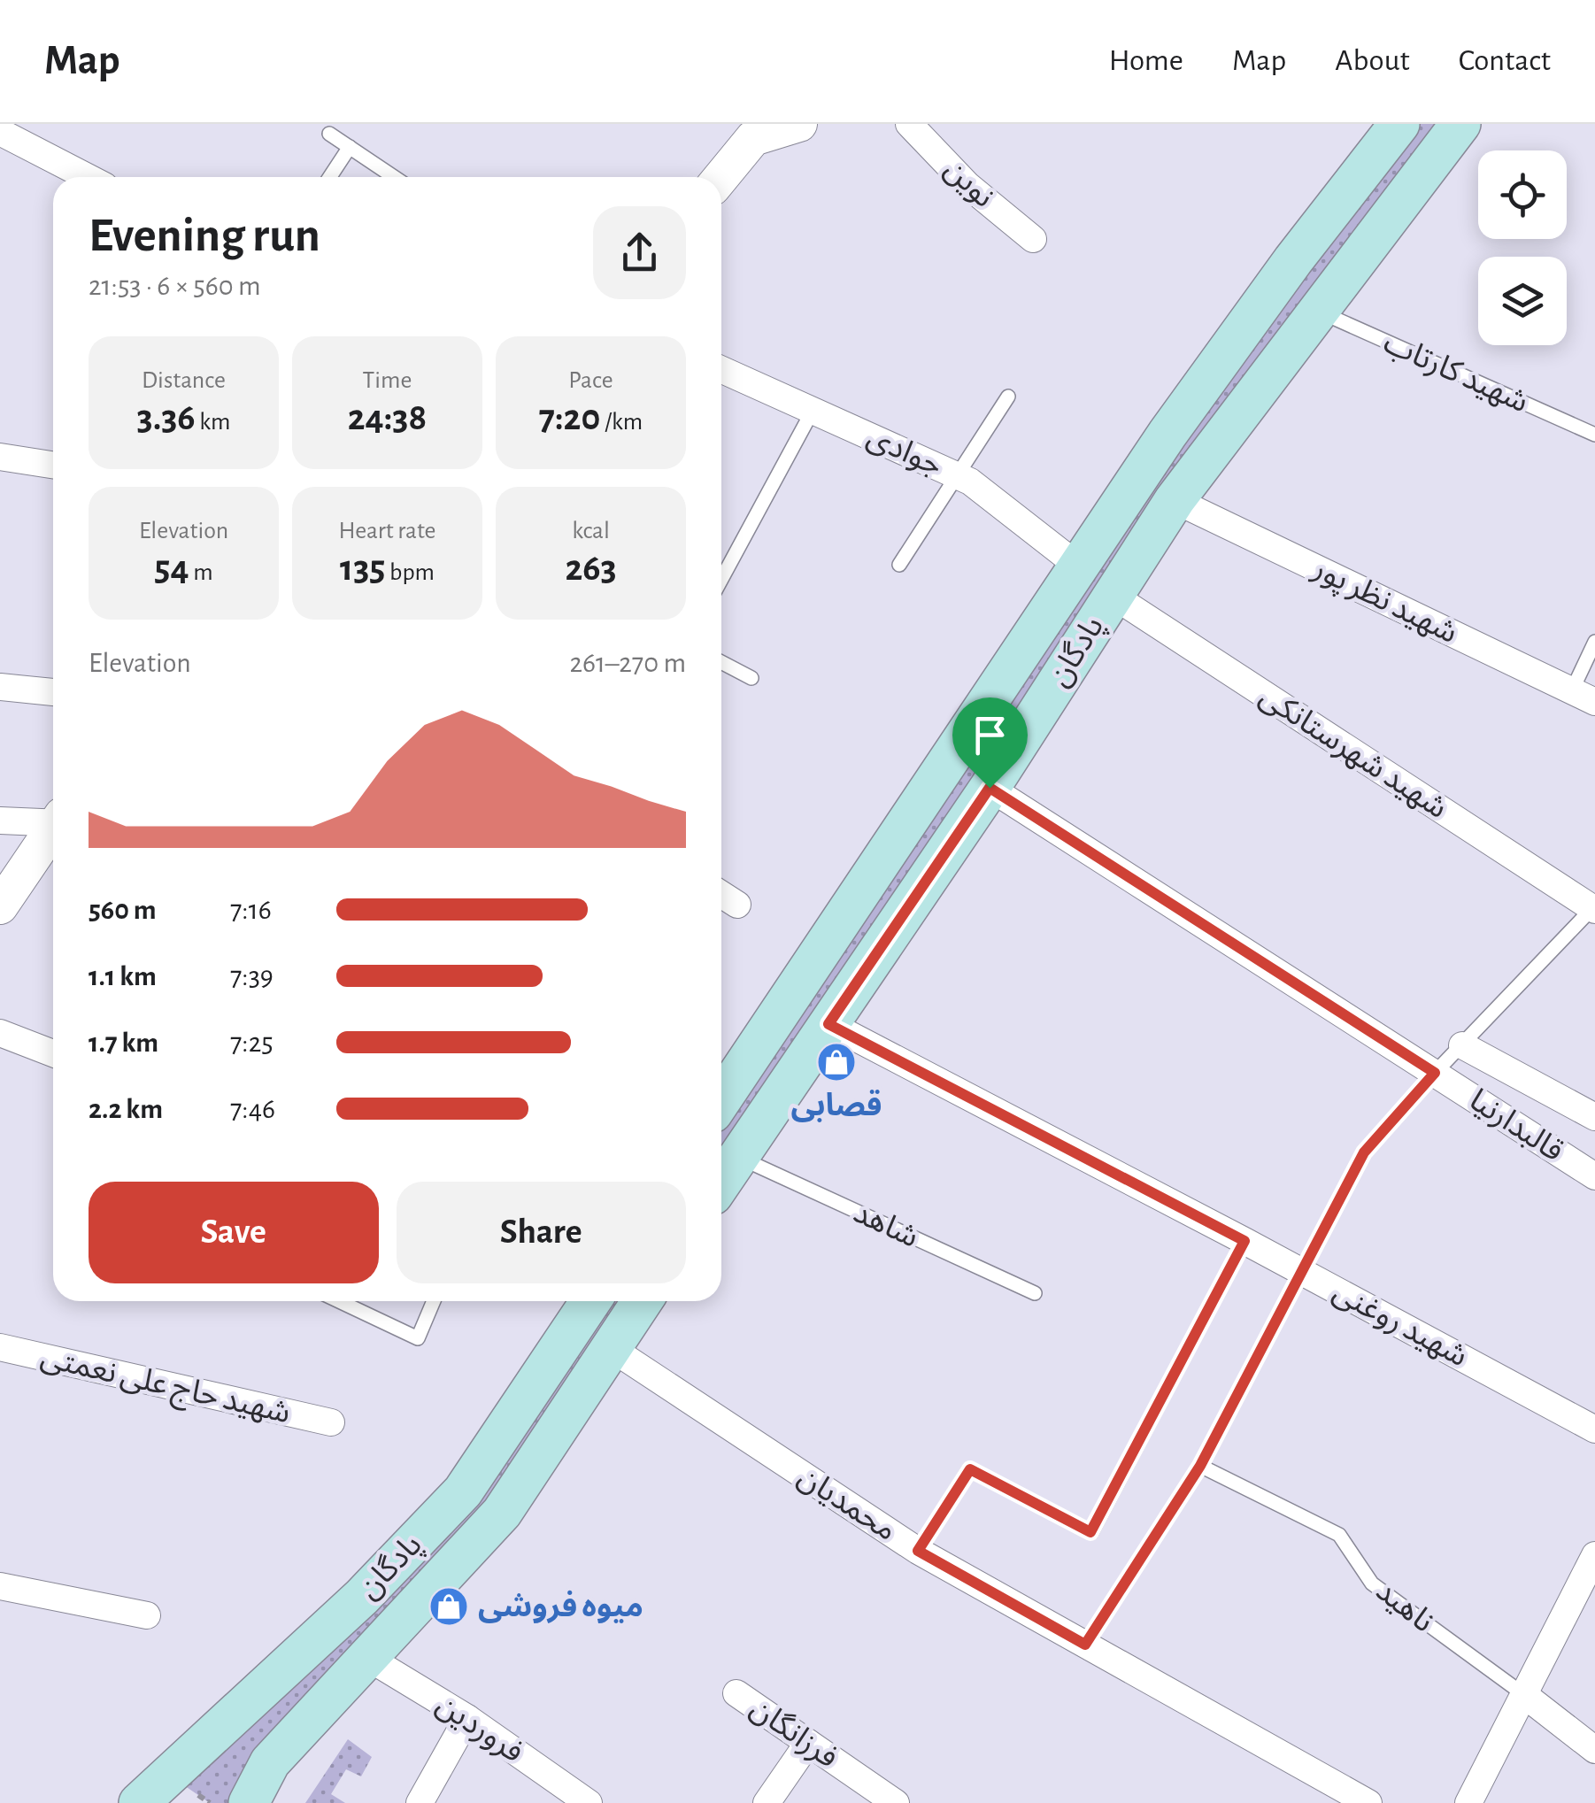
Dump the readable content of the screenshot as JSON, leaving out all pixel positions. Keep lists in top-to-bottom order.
{
  "streets": {
    "main road": ["پادگان"],
    "street": [
      "نوین",
      "جوادی",
      "شهید نظر پور",
      "شهید شهرستانکی",
      "قالبدارنیا",
      "شهید روغنی",
      "شهید حاج علی نعمتی",
      "محمدیان",
      "فروردین",
      "فرزانگان"
    ],
    "lane": ["شهید کارتاب", "شاهد", "ناهید"]
  },
  "crossings": [
    ["شهید کارتاب", "پادگان"],
    ["جوادی", "پادگان"],
    ["شهید نظر پور", "پادگان"],
    ["پادگان", "شهید شهرستانکی"],
    ["پادگان", "قالبدارنیا"],
    ["پادگان", "شاهد"],
    ["پادگان", "شهید روغنی"],
    ["پادگان", "محمدیان"],
    ["پادگان", "فروردین"]
  ],
  "places": {
    "shop": ["قصابی", "میوه فروشی"]
  },
  "page": {
    "header": "Map",
    "nav": [
      "Home",
      "Map",
      "About",
      "Contact"
    ],
    "heading": ["Evening run", "21:53 · 6 × 560 m"],
    "stats": [
      ["Distance", "3.36 km"],
      ["Time", "24:38"],
      ["Pace", "7:20 /km"],
      ["Elevation", "54 m"],
      ["Heart rate", "135 bpm"],
      ["kcal", "263"]
    ],
    "chart": ["Elevation", "261–270 m"],
    "list": [
      {
        "name": "560 m",
        "note": "7:16"
      },
      {
        "name": "1.1 km",
        "note": "7:39"
      },
      {
        "name": "1.7 km",
        "note": "7:25"
      },
      {
        "name": "2.2 km",
        "note": "7:46"
      }
    ],
    "buttons": ["Save", "Share"]
  }
}
